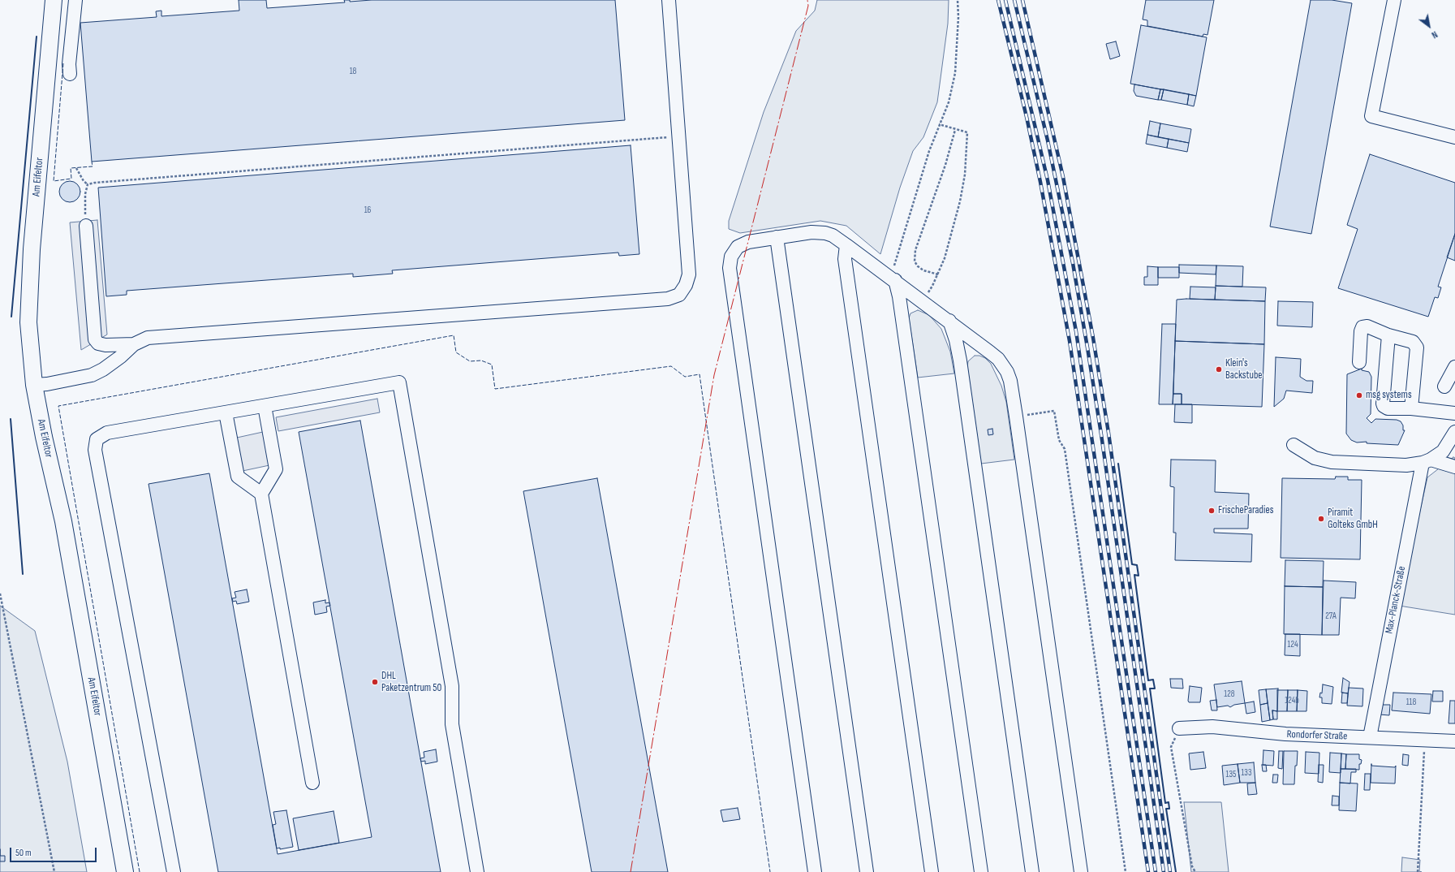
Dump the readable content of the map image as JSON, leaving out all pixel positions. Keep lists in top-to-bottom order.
{
  "streets": {
    "main road": ["Am Eifeltor"],
    "street": ["Max-Planck-Straße", "Rondorfer Straße"]
  },
  "crossings": [
    ["Max-Planck-Straße", "Rondorfer Straße"]
  ],
  "places": [
    "Klein's Backstube",
    "msg systems",
    "FrischeParadies",
    "Piramit Golteks GmbH",
    "DHL Paketzentrum 50"
  ],
  "house_numbers": [
    "18",
    "16",
    "27A",
    "124",
    "128",
    "124b",
    "118",
    "133",
    "135"
  ],
  "scale_bar": "50 m",
  "north": "bottom right"
}
